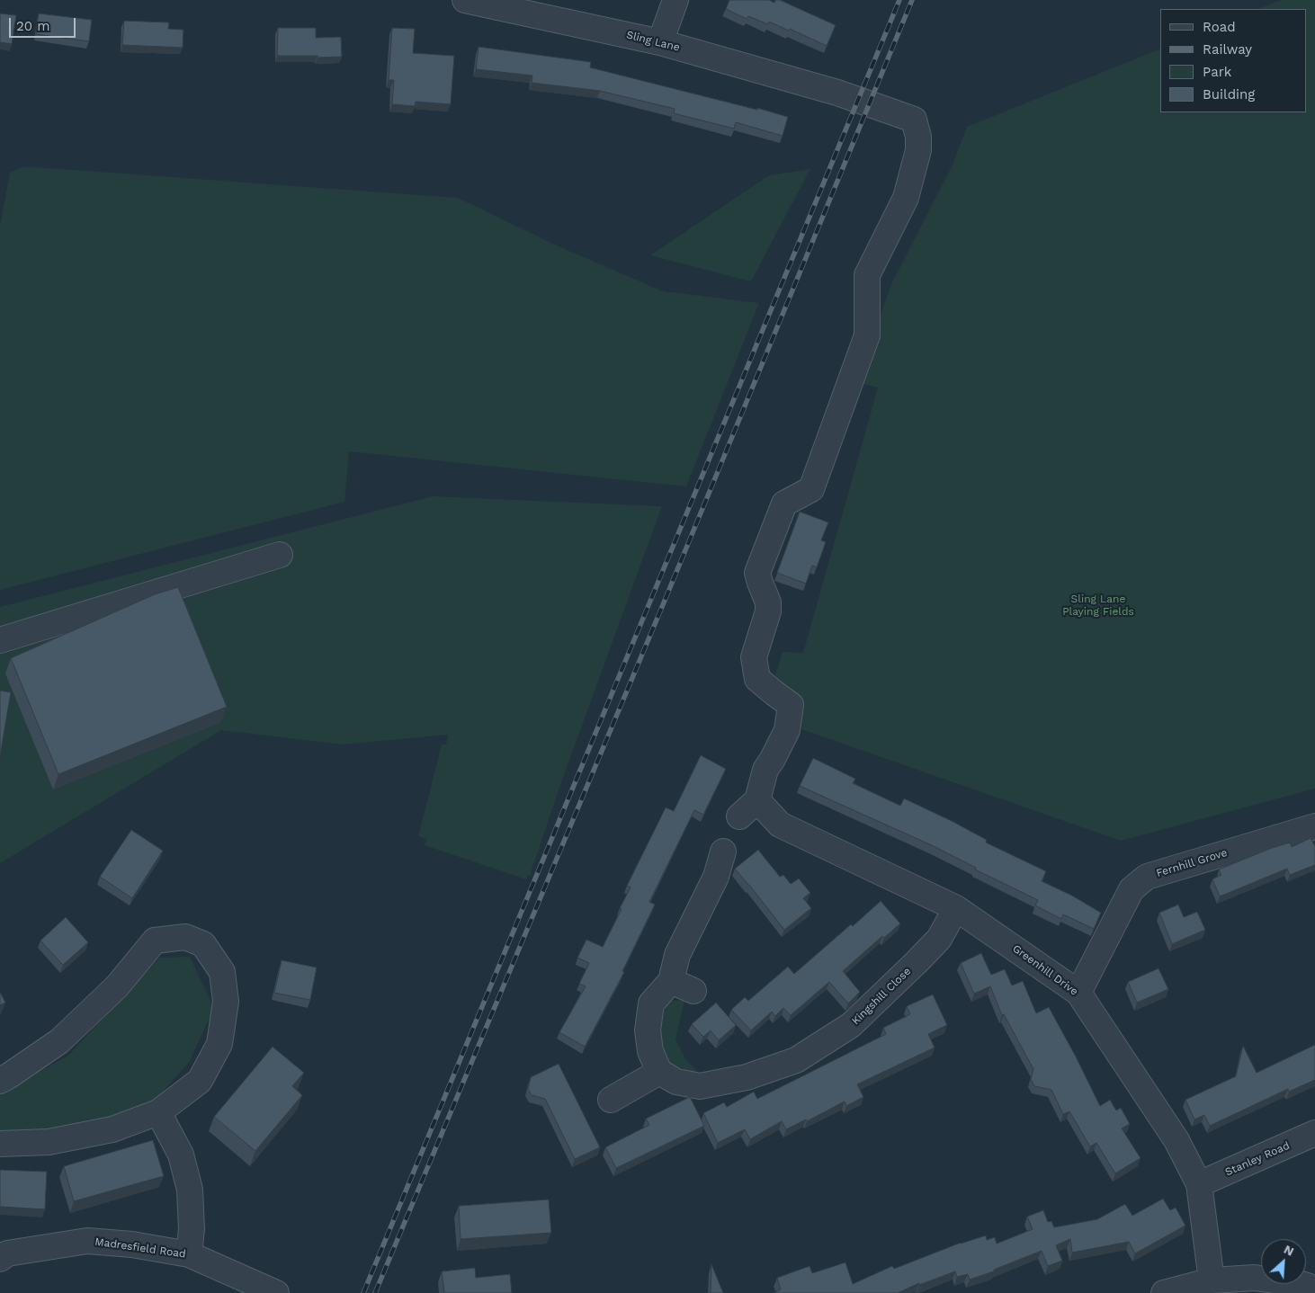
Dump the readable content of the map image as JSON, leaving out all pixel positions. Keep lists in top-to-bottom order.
{
  "streets": {
    "street": [
      "Sling Lane",
      "Fernhill Grove",
      "Greenhill Drive",
      "Kingshill Close",
      "Stanley Road",
      "Madresfield Road"
    ]
  },
  "crossings": [
    ["Sling Lane", "Greenhill Drive"],
    ["Fernhill Grove", "Greenhill Drive"],
    ["Greenhill Drive", "Kingshill Close"],
    ["Greenhill Drive", "Stanley Road"]
  ],
  "parks": ["Sling Lane Playing Fields"],
  "legend": [
    "Road",
    "Railway",
    "Park",
    "Building"
  ],
  "scale_bar": "20 m",
  "north": "top right"
}
